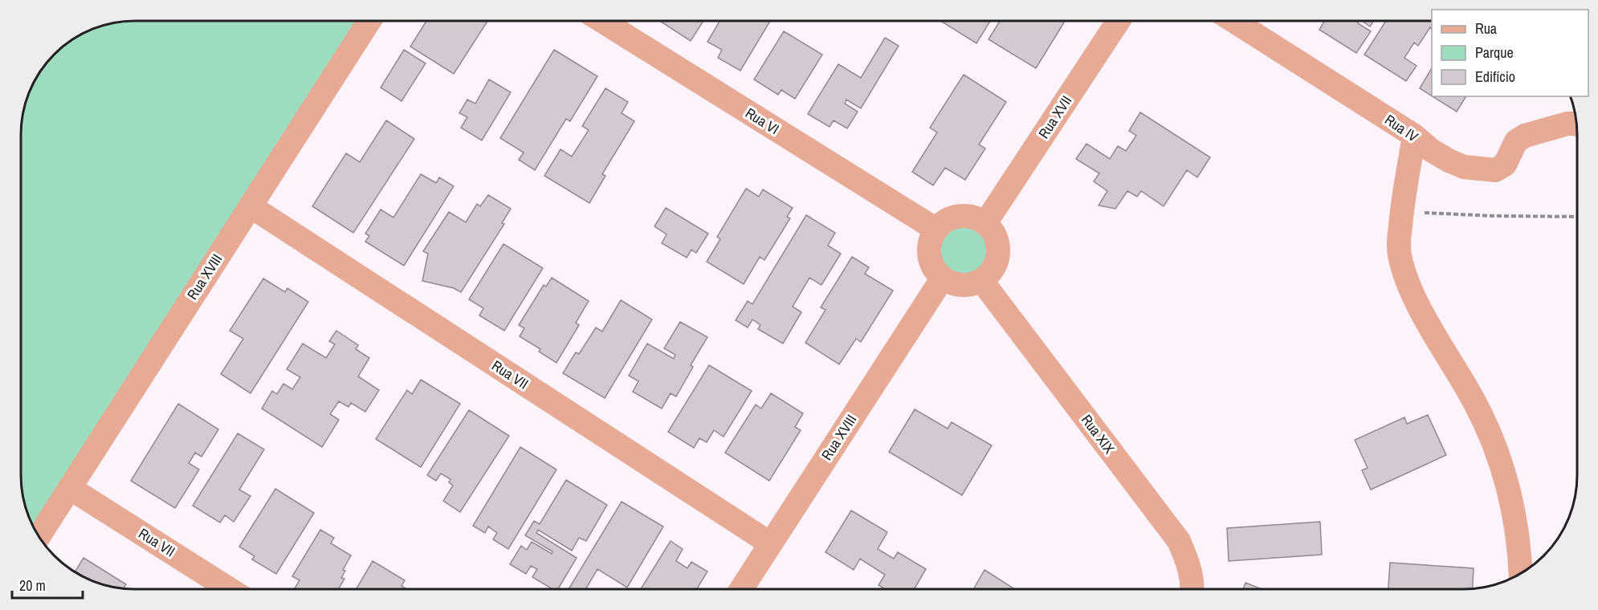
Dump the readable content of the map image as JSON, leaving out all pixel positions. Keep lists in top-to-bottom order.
{
  "streets": {
    "street": [
      "Rua XVII",
      "Rua VI",
      "Rua IV",
      "Rua XVIII",
      "Rua VII",
      "Rua XIX"
    ]
  },
  "crossings": [
    ["Rua XVII", "Rua VI"],
    ["Rua XVII", "Rua XVIII"],
    ["Rua XVII", "Rua XIX"],
    ["Rua VI", "Rua XVIII"],
    ["Rua VI", "Rua XIX"],
    ["Rua XVIII", "Rua VII"],
    ["Rua XVIII", "Rua XIX"]
  ],
  "legend": ["Rua", "Parque", "Edifício"],
  "scale_bar": "20 m"
}
